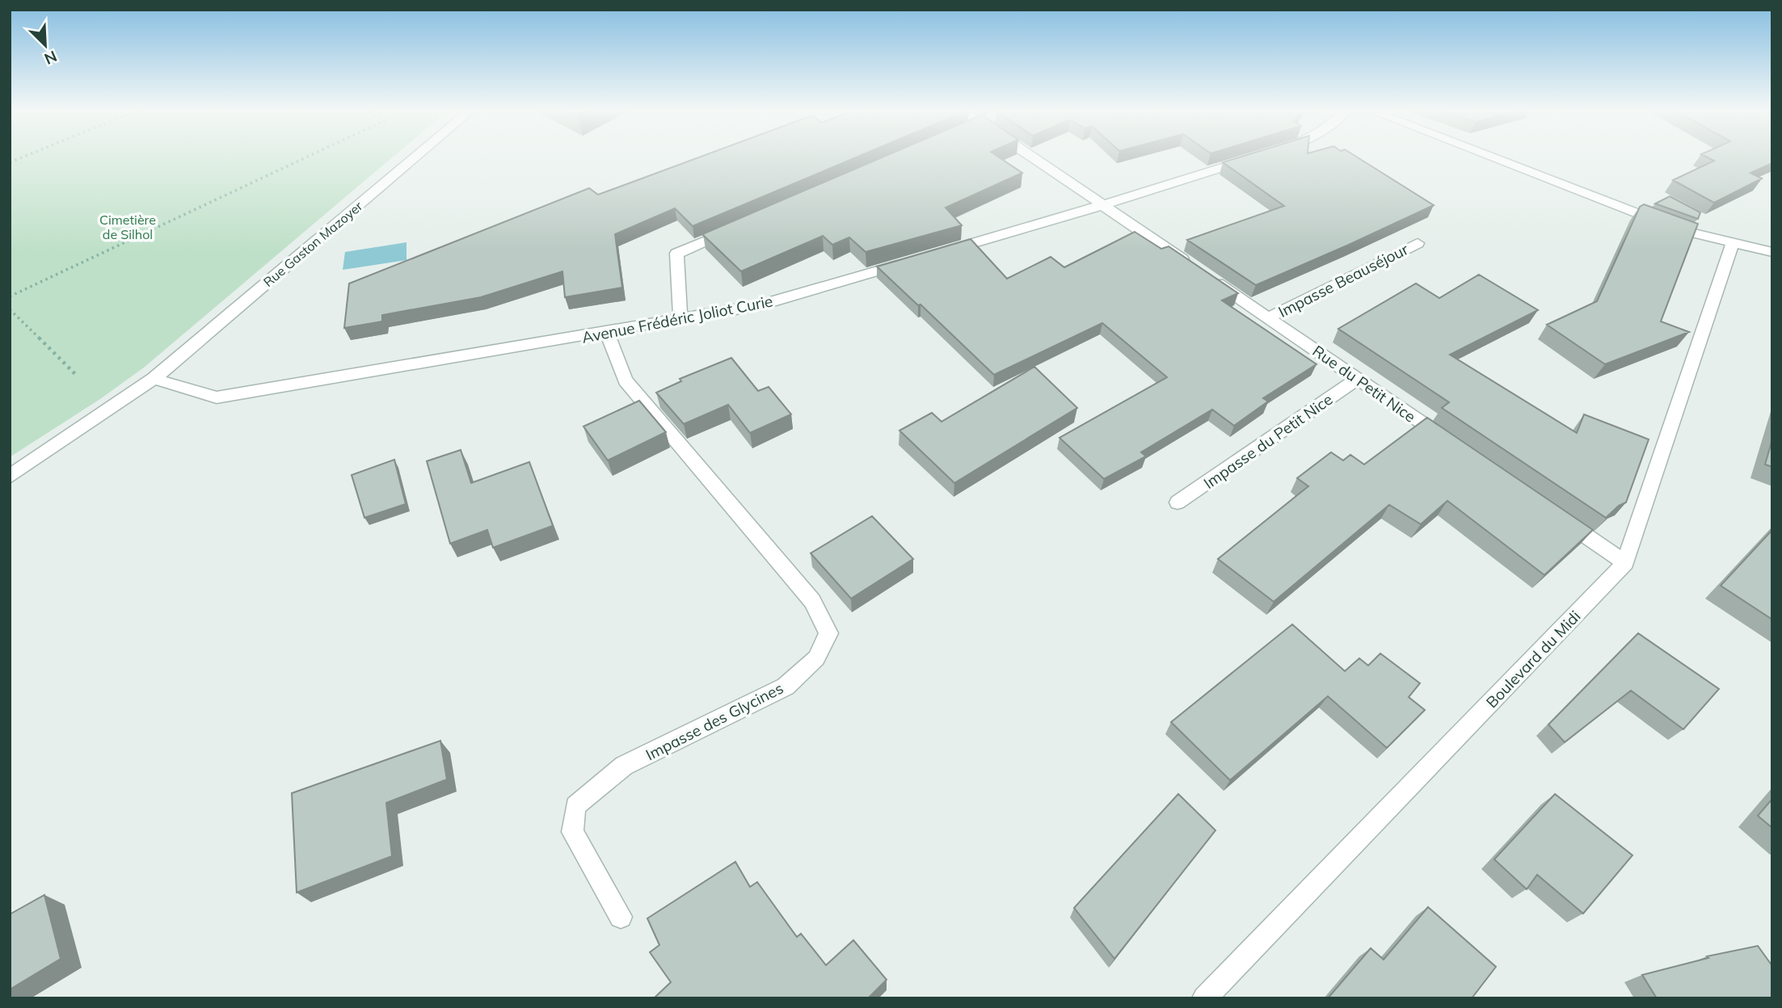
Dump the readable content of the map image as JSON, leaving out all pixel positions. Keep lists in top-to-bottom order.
{
  "streets": {
    "street": [
      "Rue Gaston Mazoyer",
      "Impasse Beauséjour",
      "Avenue Frédéric Joliot Curie",
      "Rue du Petit Nice",
      "Impasse du Petit Nice",
      "Boulevard du Midi",
      "Impasse des Glycines"
    ]
  },
  "crossings": [
    ["Rue Gaston Mazoyer", "Avenue Frédéric Joliot Curie"],
    ["Impasse Beauséjour", "Rue du Petit Nice"],
    ["Avenue Frédéric Joliot Curie", "Impasse des Glycines"],
    ["Rue du Petit Nice", "Impasse du Petit Nice"]
  ],
  "parks": ["Cimetière de Silhol"],
  "north": "bottom right"
}
